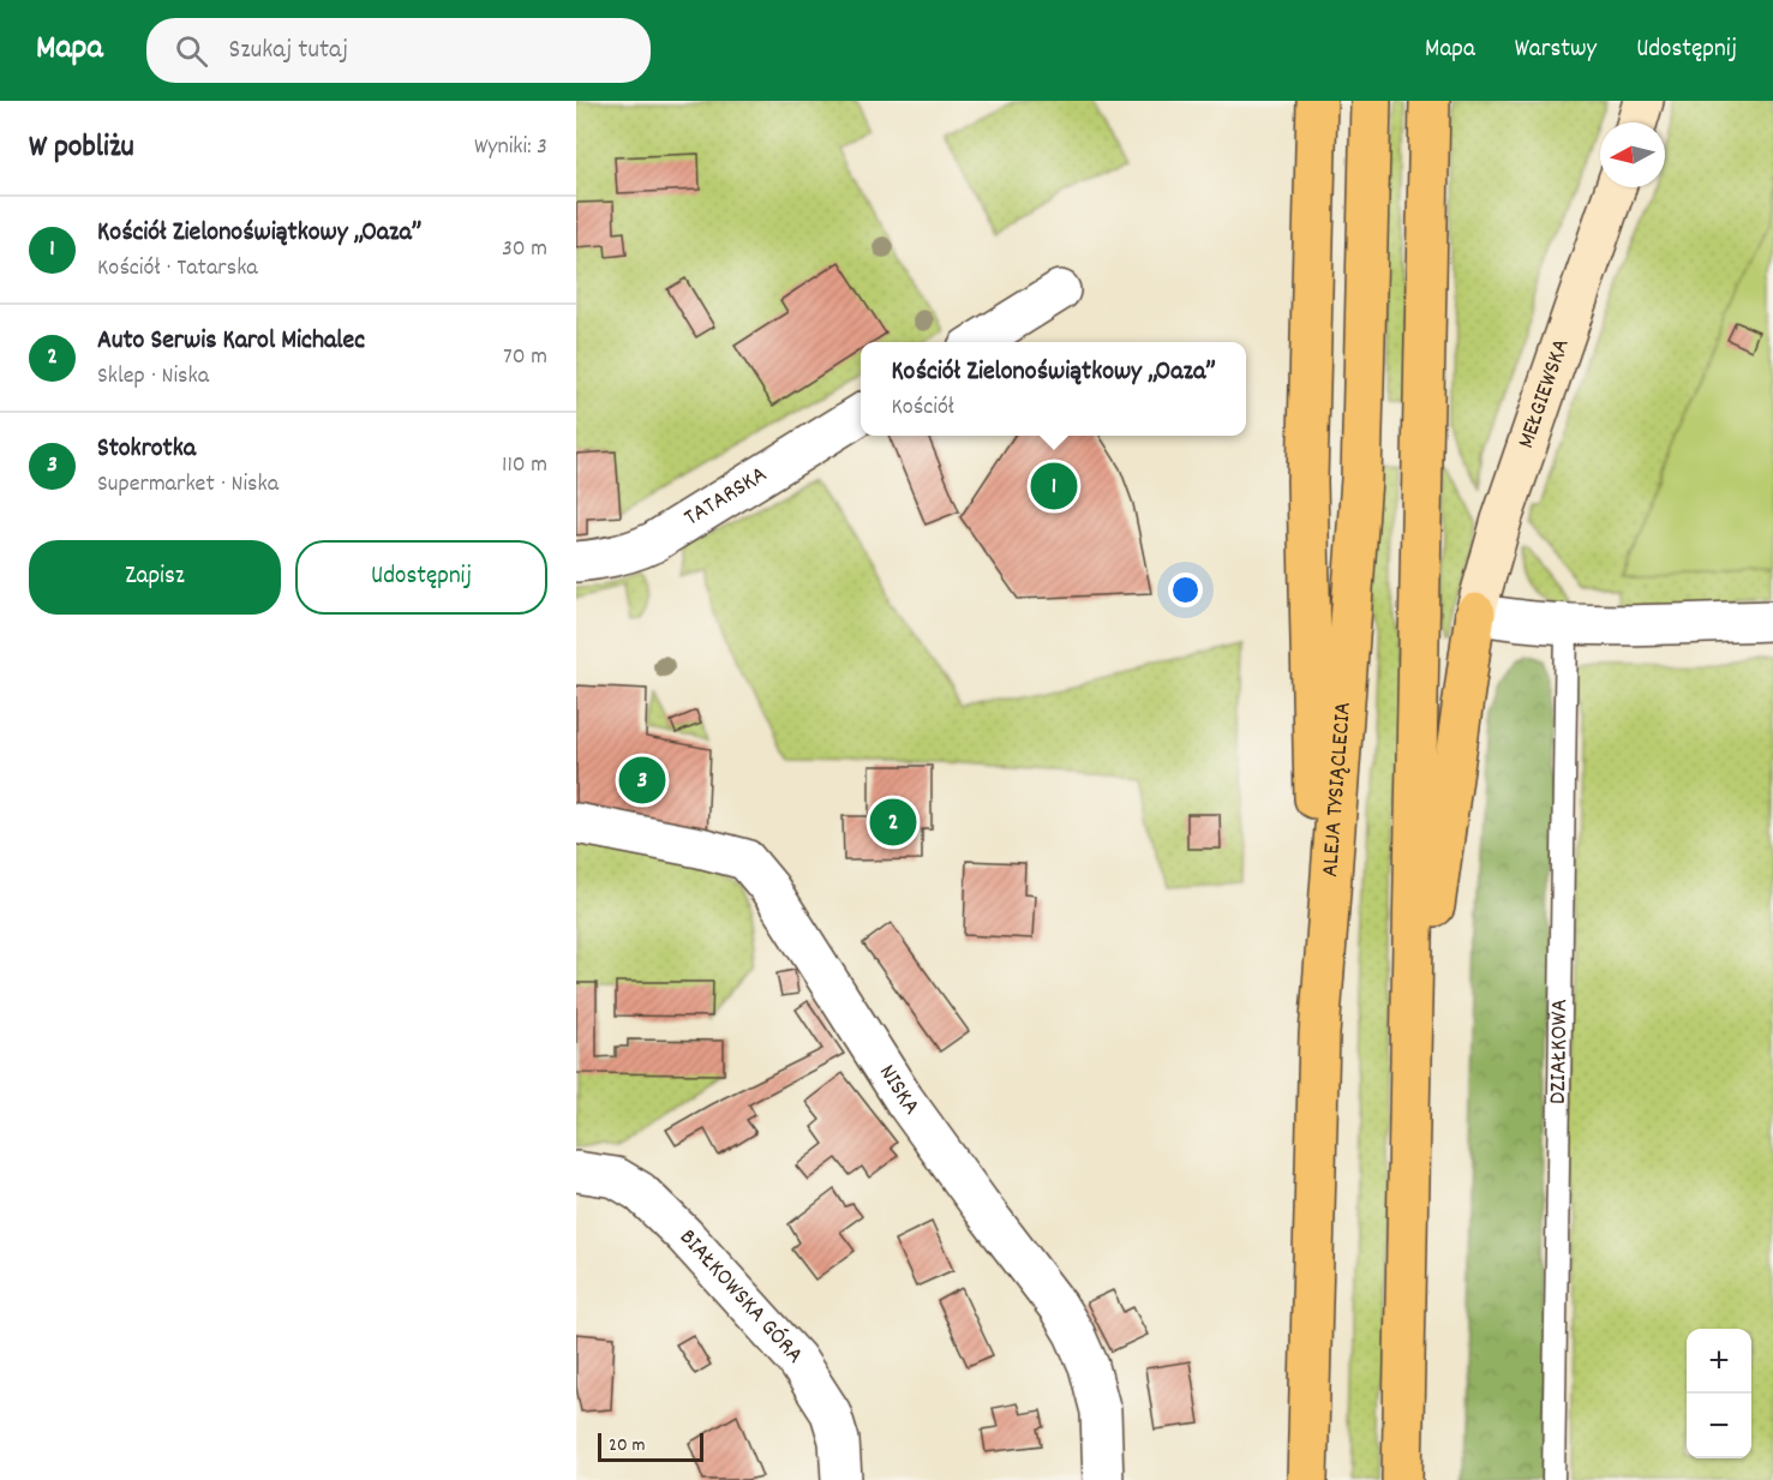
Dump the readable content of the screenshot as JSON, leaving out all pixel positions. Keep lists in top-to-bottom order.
{
  "streets": {
    "main road": ["MEŁGIEWSKA", "ALEJA TYSIĄCLECIA"],
    "street": ["TATARSKA", "NISKA", "BIAŁKOWSKA GÓRA"],
    "lane": ["DZIAŁKOWA"]
  },
  "scale_bar": "20 m",
  "north": "left",
  "page": {
    "header": "Mapa",
    "search": "Szukaj tutaj",
    "nav": ["Mapa", "Warstwy", "Udostępnij"],
    "heading": ["W pobliżu", "Wyniki: 3"],
    "list": [
      {
        "mark": "1",
        "name": "Kościół Zielonoświątkowy „Oaza”",
        "note": "Kościół · Tatarska",
        "value": "30 m"
      },
      {
        "mark": "2",
        "name": "Auto Serwis Karol Michalec",
        "note": "Sklep · Niska",
        "value": "70 m"
      },
      {
        "mark": "3",
        "name": "Stokrotka",
        "note": "Supermarket · Niska",
        "value": "110 m"
      }
    ],
    "popup": ["Kościół Zielonoświątkowy „Oaza”", "Kościół"],
    "pins": ["1", "3", "2"],
    "buttons": ["Zapisz", "Udostępnij"],
    "map_buttons": ["+", "−"],
    "scale": "20 m"
  }
}
